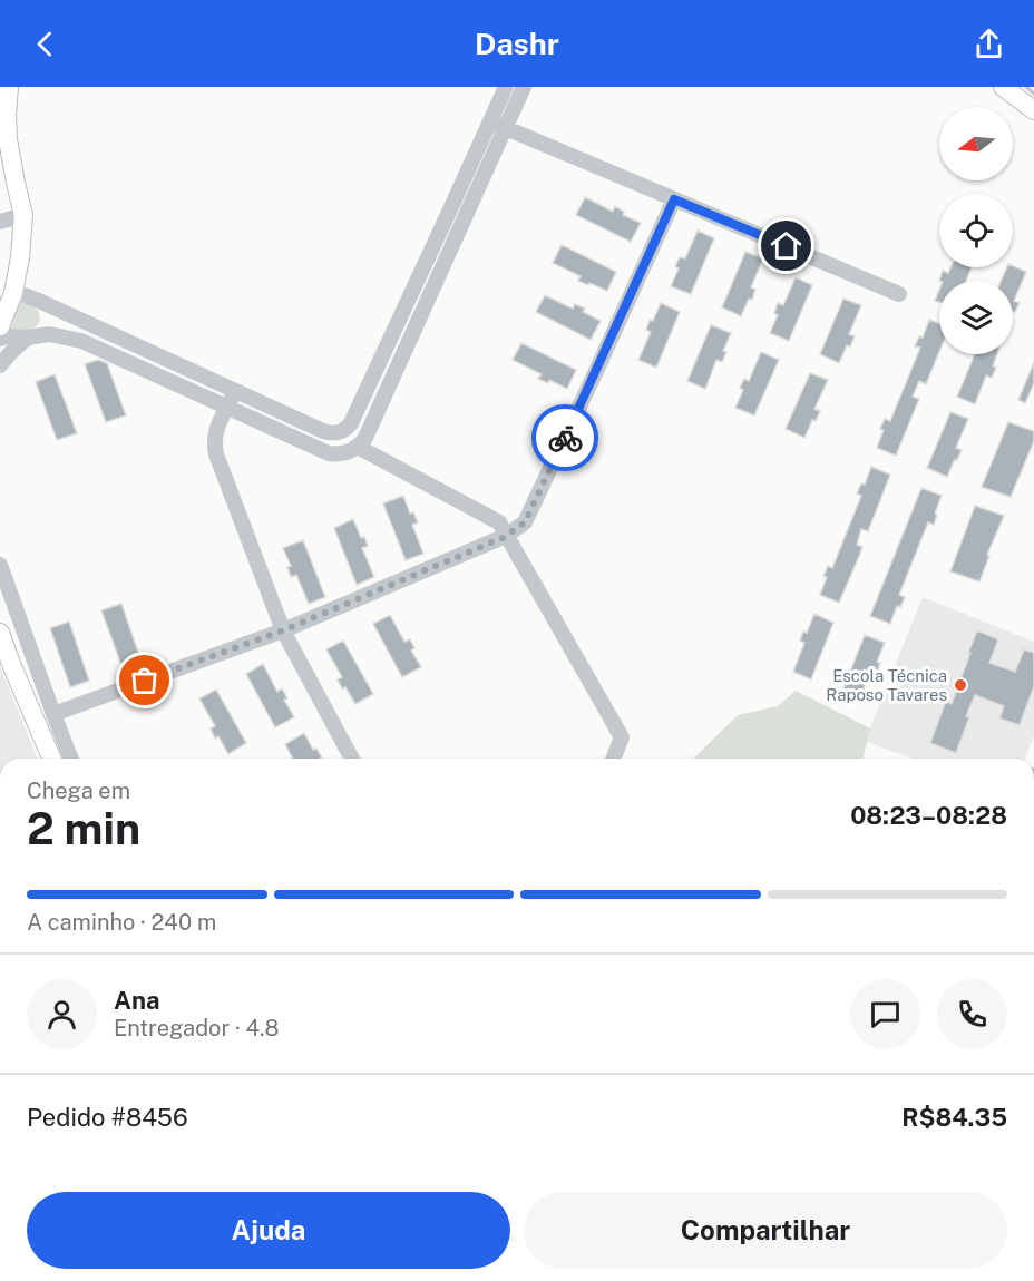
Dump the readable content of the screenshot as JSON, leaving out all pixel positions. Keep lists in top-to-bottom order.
{
  "places": ["Escola Técnica Raposo Tavares"],
  "north": "left",
  "page": {
    "header": "Dashr",
    "heading": ["2 min", "Chega em", "08:23–08:28"],
    "panel": [
      "Ana",
      "Entregador · 4.8",
      "Pedido #8456",
      "R$84.35"
    ],
    "bar": "A caminho · 240 m",
    "buttons": ["Ajuda", "Compartilhar"]
  }
}
